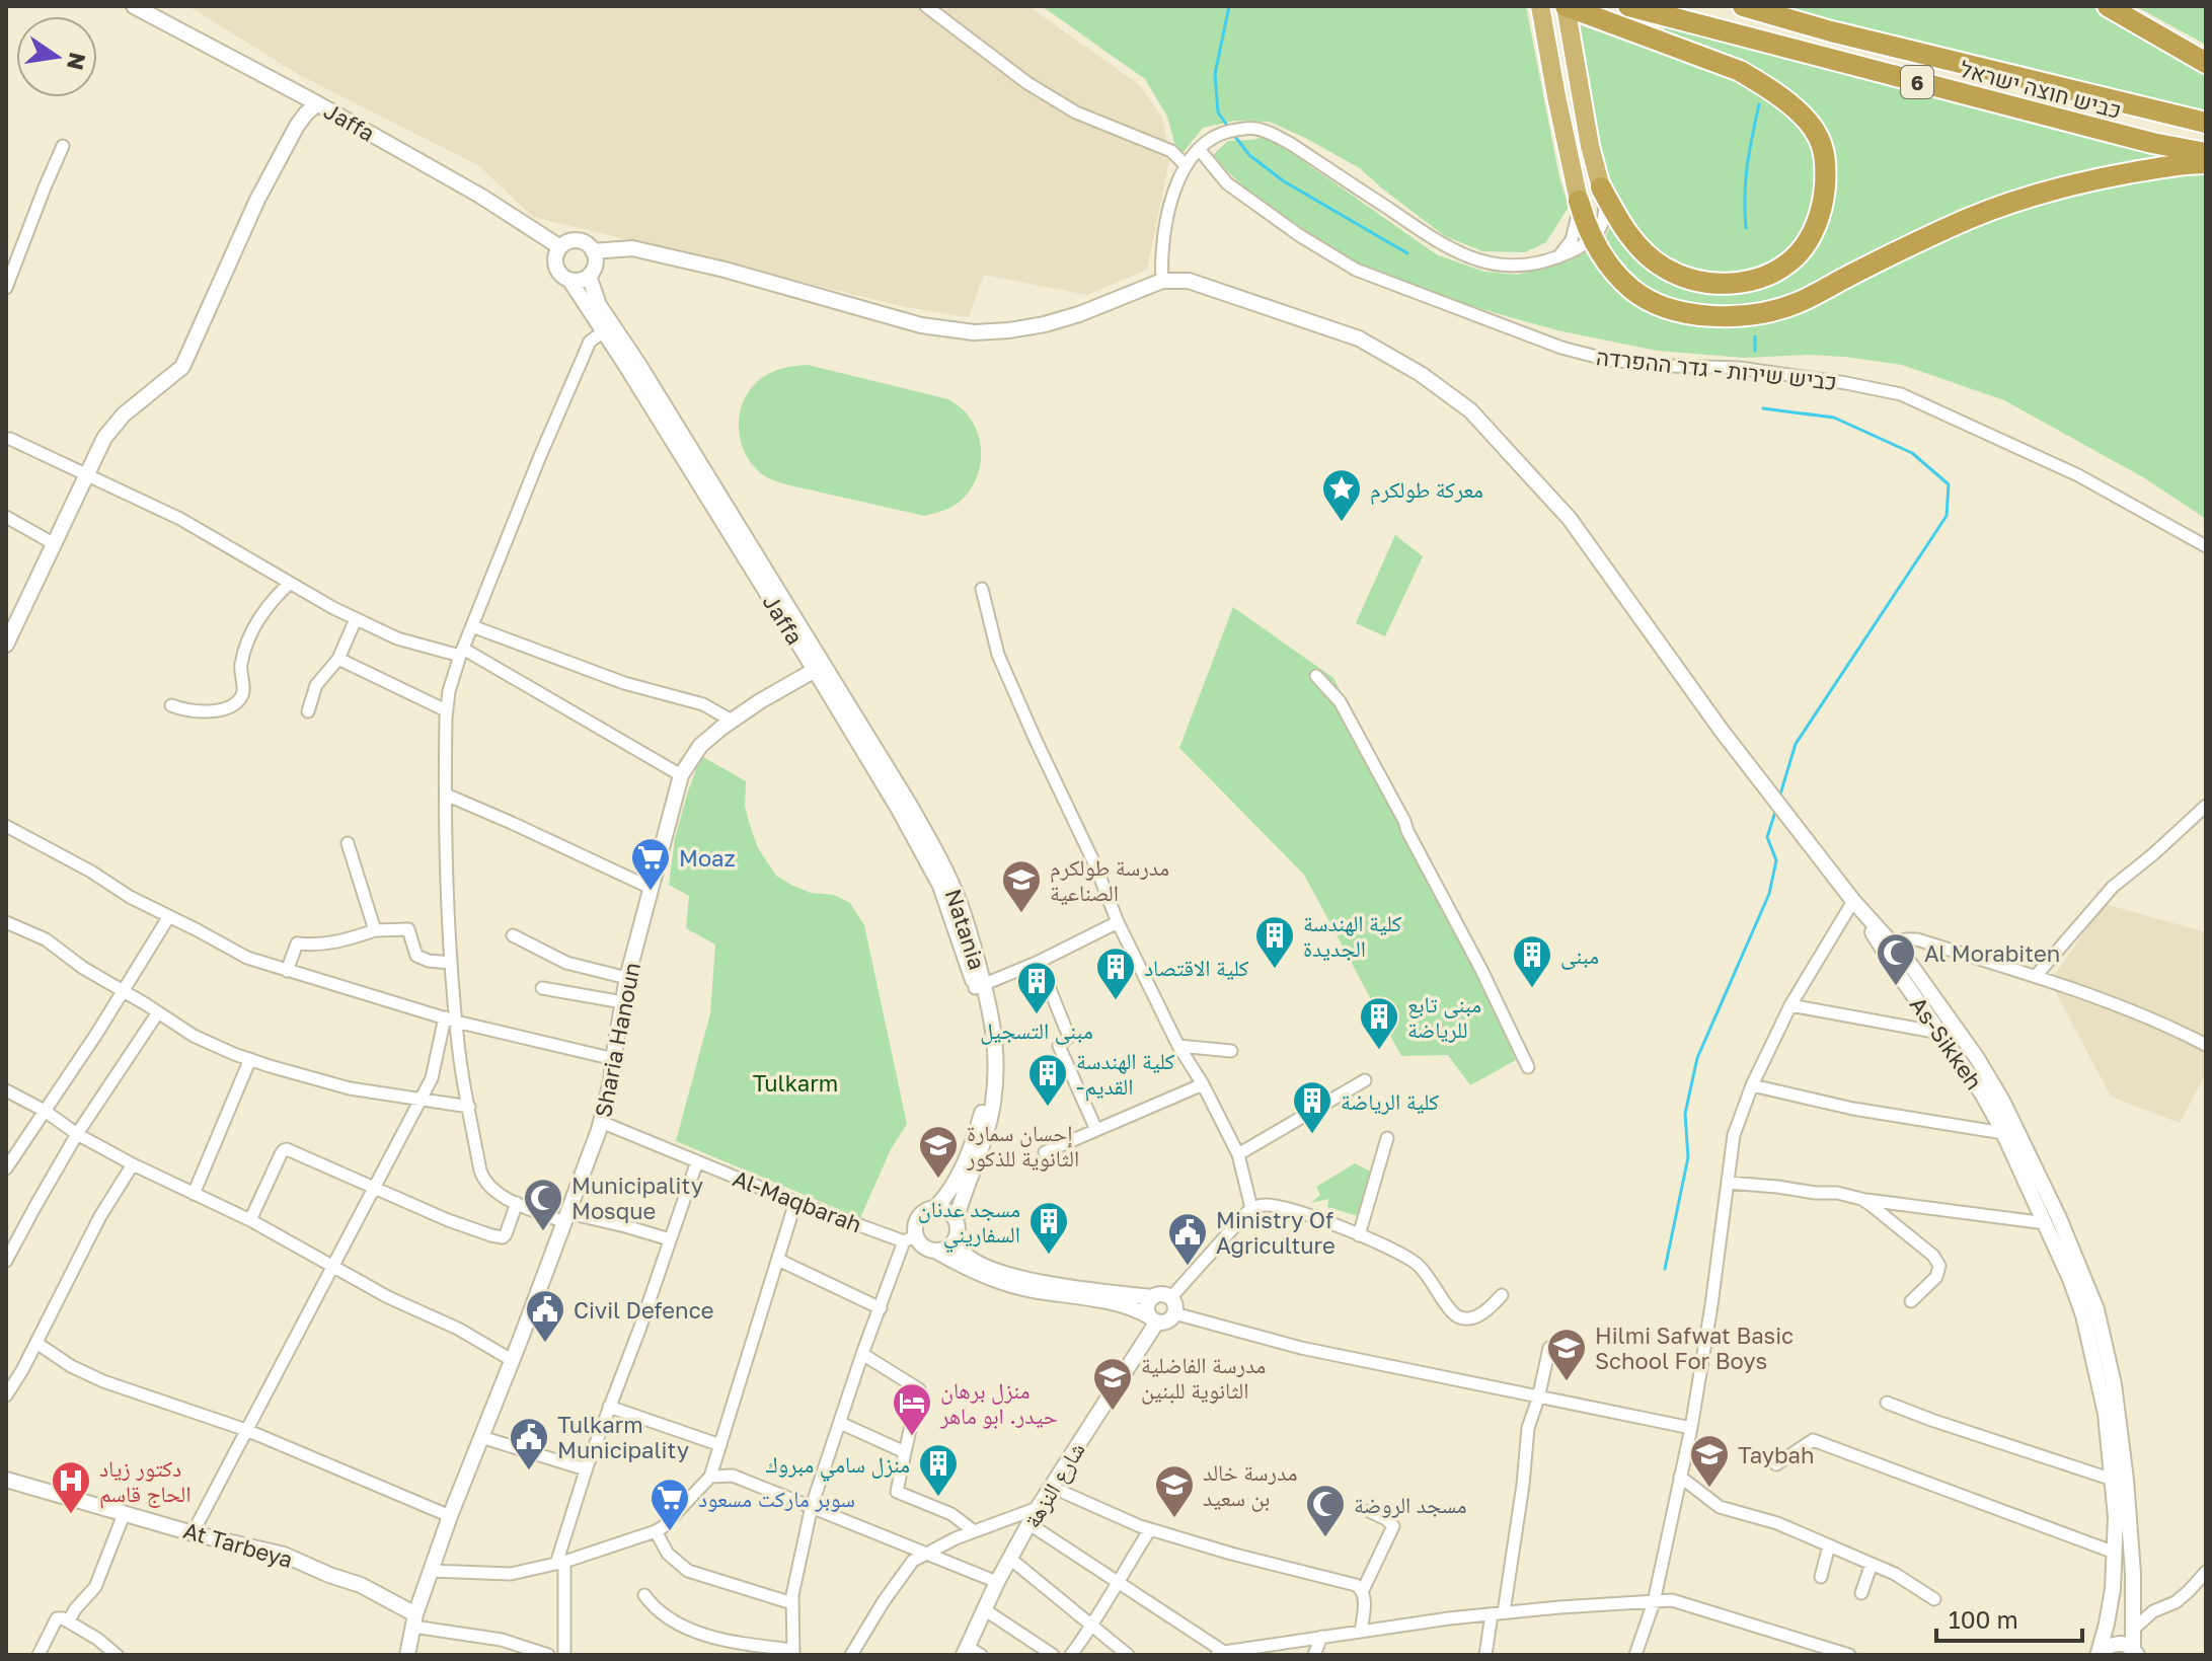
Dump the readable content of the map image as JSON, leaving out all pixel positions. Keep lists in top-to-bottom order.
{
  "streets": {
    "highway": ["6", "כביש חוצה ישראל"],
    "street": [
      "Jaffa",
      "כביש שירות - גדר ההפרדה",
      "Natania",
      "Sharia Hanoun",
      "As-Sikkeh",
      "Al-Maqbarah",
      "شارع النزهة",
      "At Tarbeya"
    ]
  },
  "crossings": [
    ["Jaffa", "Natania"],
    ["Jaffa", "Sharia Hanoun"],
    ["Natania", "Sharia Hanoun"],
    ["Natania", "Al-Maqbarah"],
    ["Sharia Hanoun", "Al-Maqbarah"],
    ["Sharia Hanoun", "At Tarbeya"]
  ],
  "parks": ["Tulkarm"],
  "places": {
    "place": ["معركة طولكرم"],
    "supermarket": ["Moaz", "سوبر ماركت مسعود"],
    "school or university": [
      "مدرسة طولكرم الصناعية",
      "إحسان سمارة الثانوية للذكور",
      "Hilmi Safwat Basic School For Boys",
      "مدرسة الفاضلية الثانوية للبنين",
      "Taybah",
      "مدرسة خالد بن سعيد"
    ],
    "building": [
      "كلية الهندسة الجديدة",
      "مبنى",
      "كلية الاقتصاد",
      "مبنى التسجيل",
      "مبنى تابع للرياضة",
      "كلية الهندسة -القديم",
      "كلية الرياضة",
      "مسجد عدنان السفاريني",
      "منزل سامي مبروك"
    ],
    "mosque": ["Al Morabiten", "Municipality Mosque", "مسجد الروضة"],
    "public building": ["Ministry Of Agriculture", "Civil Defence", "Tulkarm Municipality"],
    "hotel": ["منزل برهان حيدر. ابو ماهر"],
    "hospital": ["دكتور زياد الحاج قاسم"]
  },
  "scale_bar": "100 m",
  "north": "right"
}
